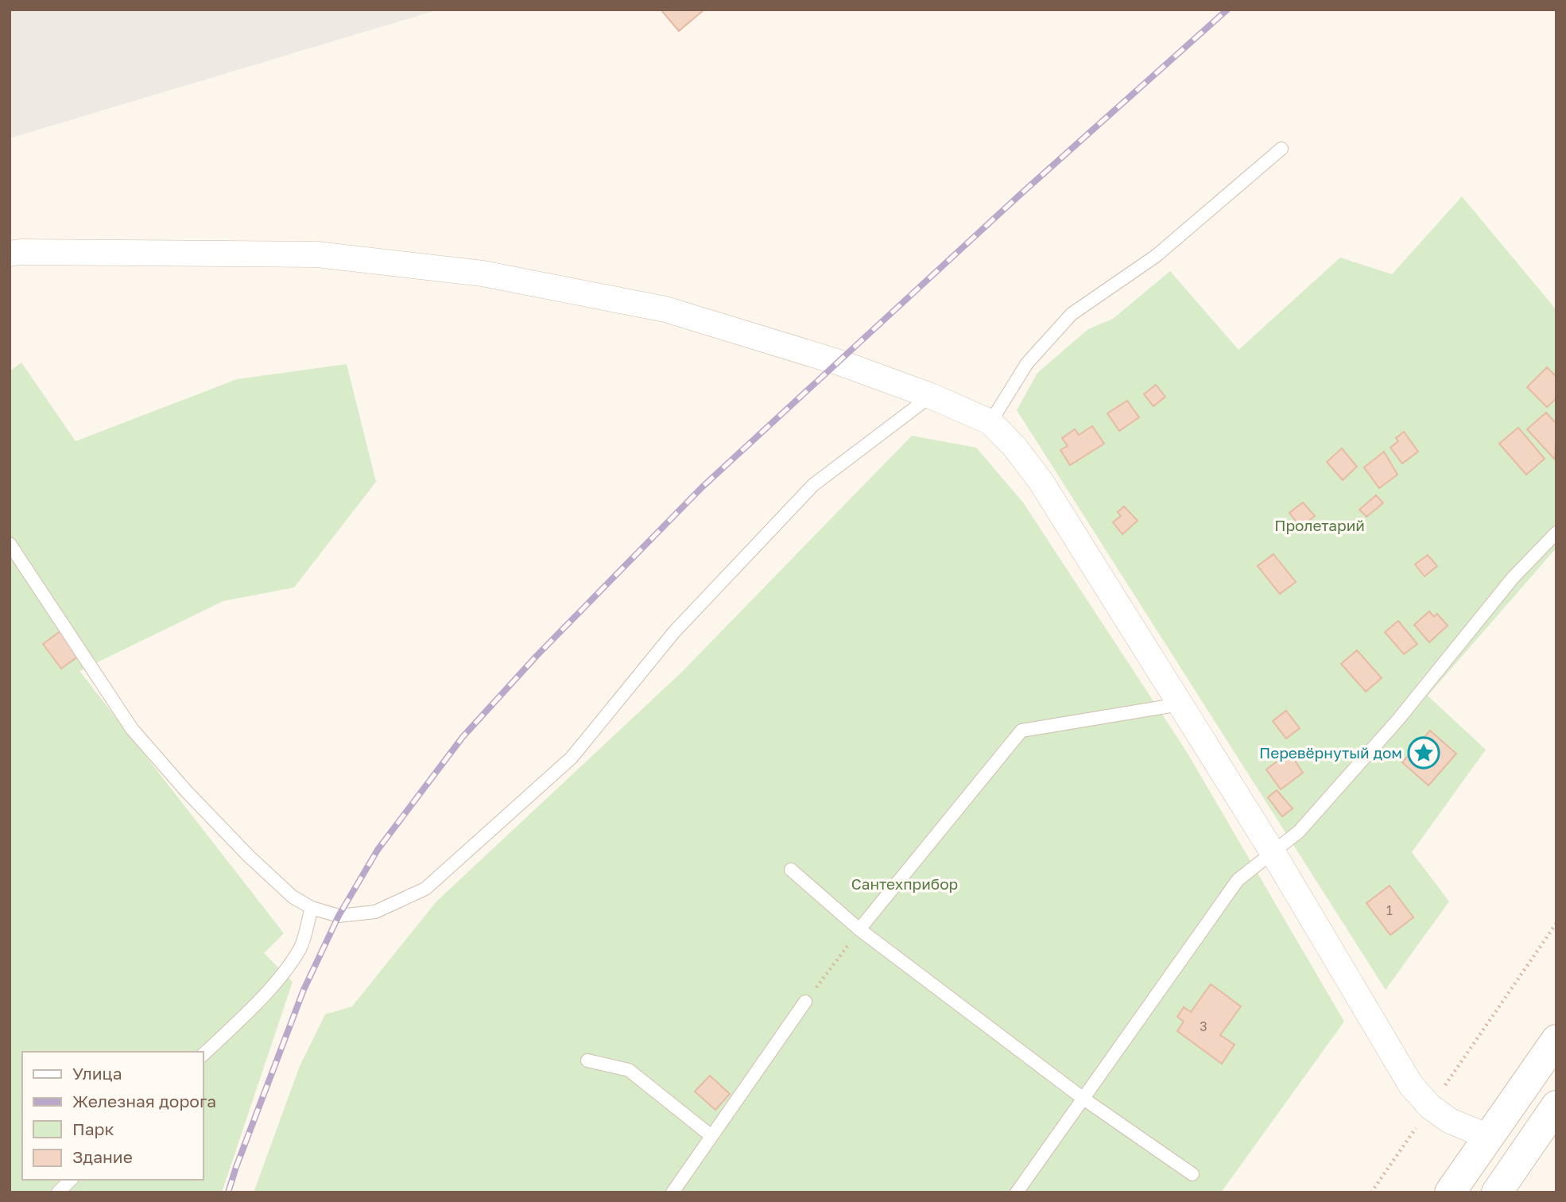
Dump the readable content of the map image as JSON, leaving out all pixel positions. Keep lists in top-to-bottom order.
{
  "parks": ["Пролетарий", "Сантехприбор"],
  "places": {
    "place": ["Перевёрнутый дом"]
  },
  "house_numbers": ["1", "3"],
  "legend": [
    "Улица",
    "Железная дорога",
    "Парк",
    "Здание"
  ]
}
